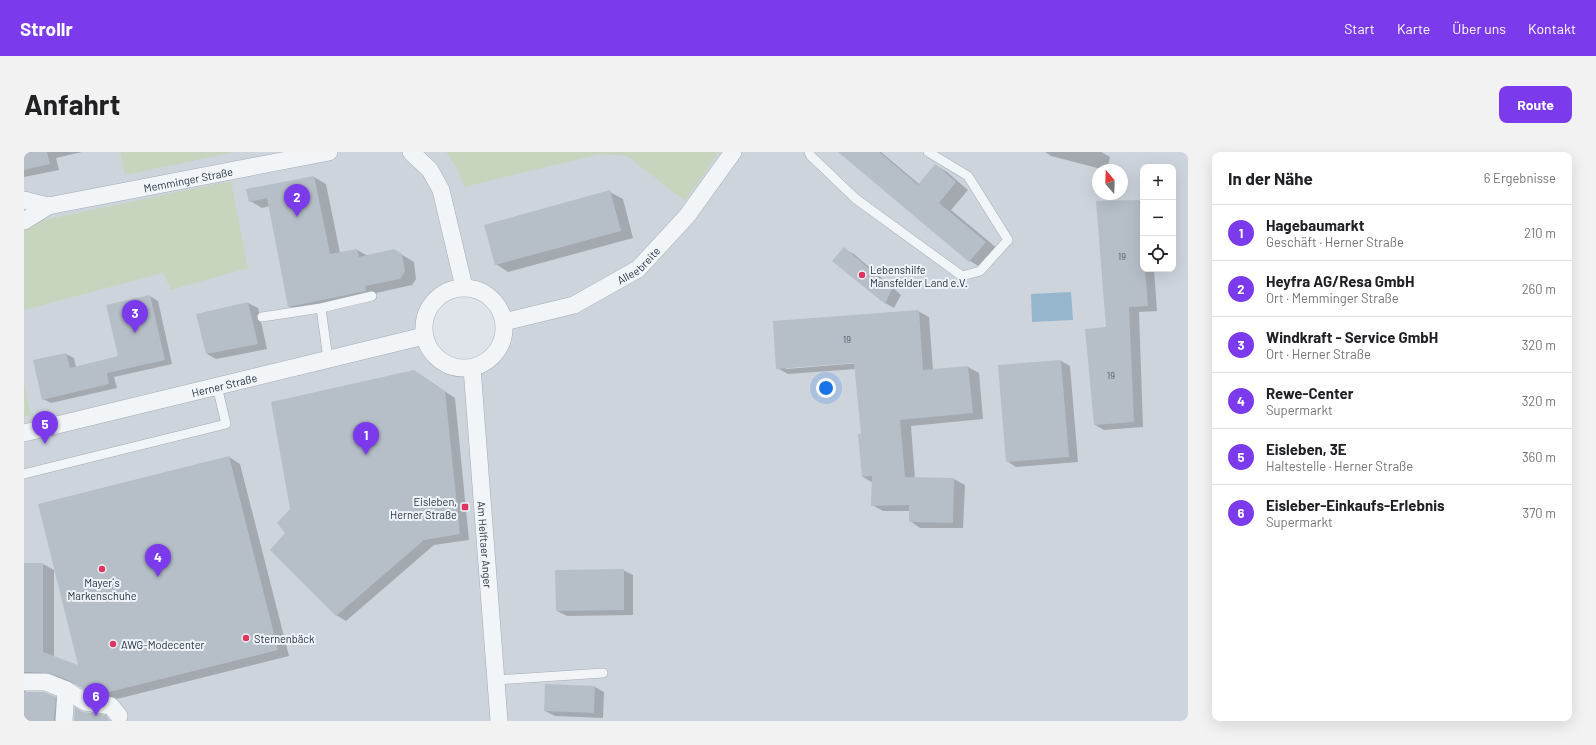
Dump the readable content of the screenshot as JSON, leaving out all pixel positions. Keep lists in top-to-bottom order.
{
  "streets": {
    "street": [
      "Memminger Straße",
      "Alleebreite",
      "Herner Straße",
      "Am Helftaer Anger"
    ]
  },
  "crossings": [
    ["Alleebreite", "Herner Straße"],
    ["Alleebreite", "Am Helftaer Anger"],
    ["Herner Straße", "Am Helftaer Anger"]
  ],
  "places": {
    "other": [
      "Lebenshilfe Mansfelder Land e.V.",
      "Mayer´s Markenschuhe",
      "Sternenbäck",
      "AWG-Modecenter"
    ],
    "transit": ["Eisleben, Herner Straße"]
  },
  "house_numbers": ["19", "19", "19"],
  "north": "top",
  "page": {
    "header": "Strollr",
    "nav": [
      "Start",
      "Karte",
      "Über uns",
      "Kontakt"
    ],
    "buttons": "Route",
    "title": "Anfahrt",
    "heading": ["In der Nähe", "6 Ergebnisse"],
    "map_buttons": ["+", "−"],
    "pins": [
      "2",
      "3",
      "5",
      "1",
      "4",
      "6"
    ],
    "list": [
      {
        "mark": "1",
        "name": "Hagebaumarkt",
        "note": "Geschäft · Herner Straße",
        "value": "210 m"
      },
      {
        "mark": "2",
        "name": "Heyfra AG/Resa GmbH",
        "note": "Ort · Memminger Straße",
        "value": "260 m"
      },
      {
        "mark": "3",
        "name": "Windkraft - Service GmbH",
        "note": "Ort · Herner Straße",
        "value": "320 m"
      },
      {
        "mark": "4",
        "name": "Rewe-Center",
        "note": "Supermarkt",
        "value": "320 m"
      },
      {
        "mark": "5",
        "name": "Eisleben, 3E",
        "note": "Haltestelle · Herner Straße",
        "value": "360 m"
      },
      {
        "mark": "6",
        "name": "Eisleber-Einkaufs-Erlebnis",
        "note": "Supermarkt",
        "value": "370 m"
      }
    ]
  }
}
